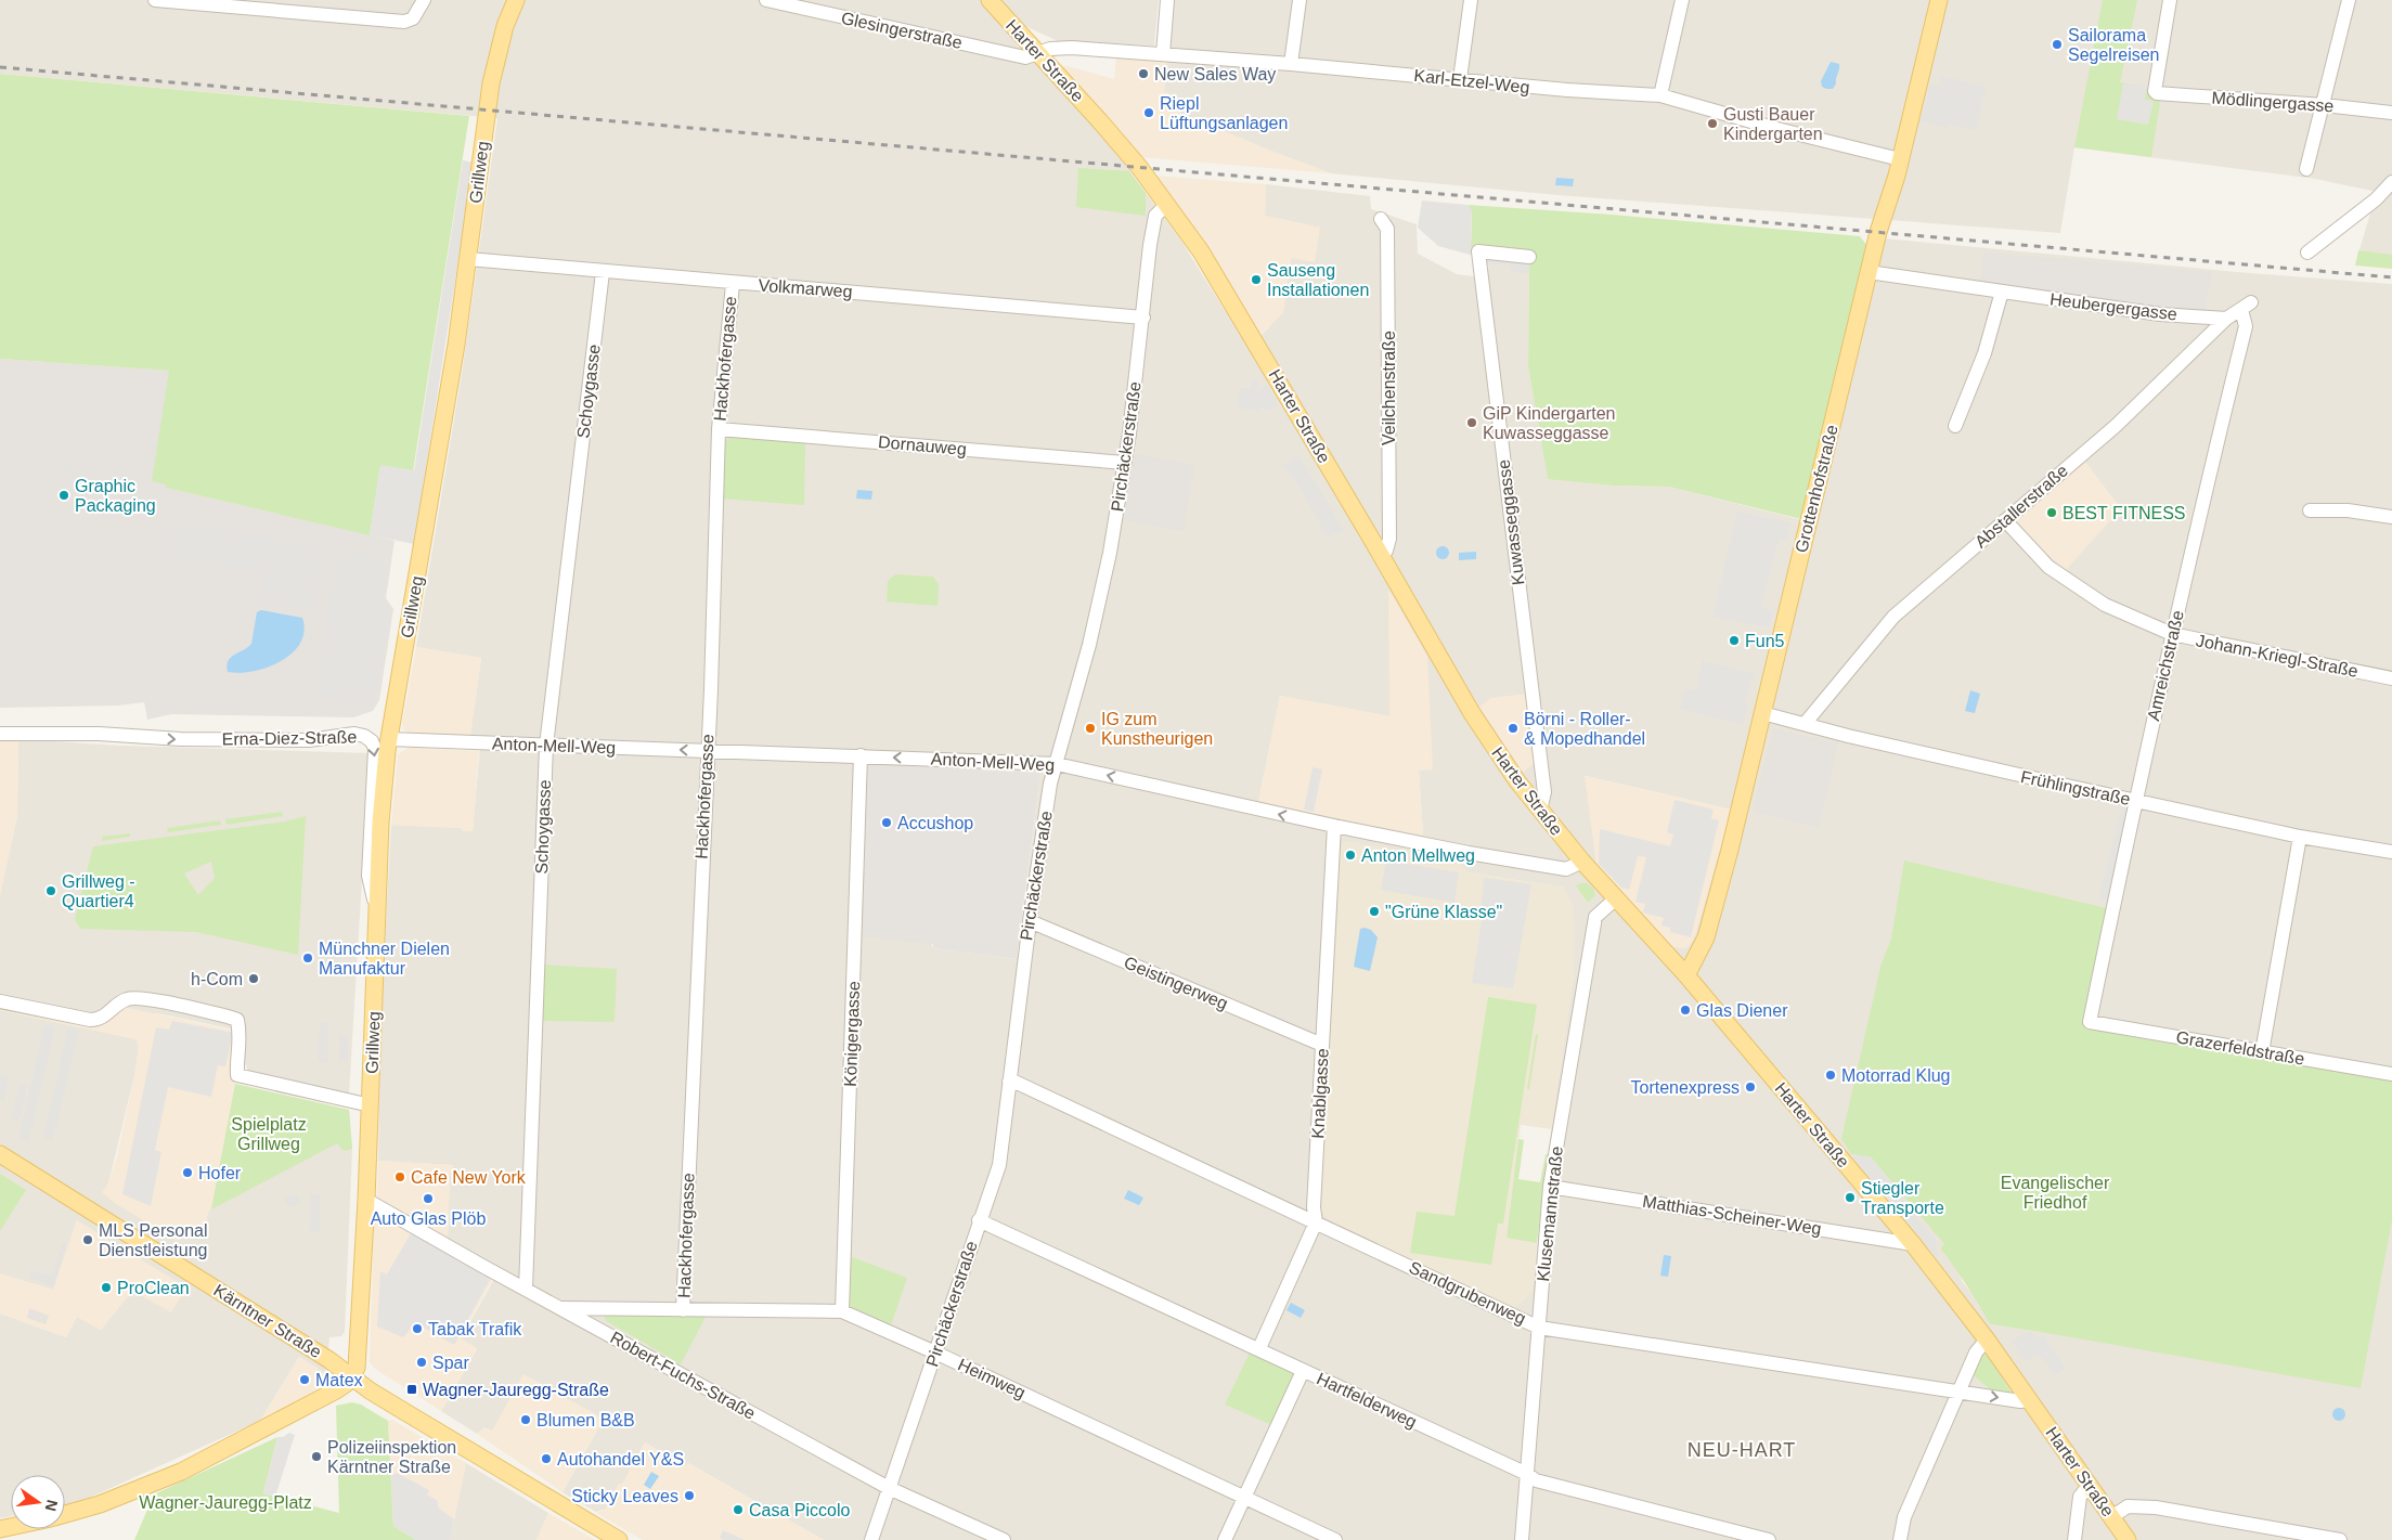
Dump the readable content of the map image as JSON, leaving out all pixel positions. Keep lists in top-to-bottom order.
{
  "streets": {
    "main road": [
      "Harter Straße",
      "Grillweg",
      "Grottenhofstraße",
      "Kärntner Straße"
    ],
    "street": [
      "Glesingerstraße",
      "Karl-Etzel-Weg",
      "Mödlingergasse",
      "Volkmarweg",
      "Heubergergasse",
      "Hackhofergasse",
      "Veilchenstraße",
      "Schoygasse",
      "Dornauweg",
      "Pirchäckerstraße",
      "Abstallerstraße",
      "Kuwasseggasse",
      "Johann-Kriegl-Straße",
      "Amreichstraße",
      "Erna-Diez-Straße",
      "Anton-Mell-Weg",
      "Frühlingstraße",
      "Geistingerweg",
      "Königergasse",
      "Grazerfeldstraße",
      "Knablgasse",
      "Klusemannstraße",
      "Matthias-Scheiner-Weg",
      "Sandgrubenweg",
      "Robert-Fuchs-Straße",
      "Heimweg",
      "Hartfelderweg"
    ]
  },
  "crossings": [
    ["Glesingerstraße", "Harter Straße"],
    ["Glesingerstraße", "Karl-Etzel-Weg"],
    ["Harter Straße", "Karl-Etzel-Weg"],
    ["Harter Straße", "Veilchenstraße"],
    ["Harter Straße", "Pirchäckerstraße"],
    ["Harter Straße", "Grottenhofstraße"],
    ["Harter Straße", "Kuwasseggasse"],
    ["Harter Straße", "Anton-Mell-Weg"],
    ["Harter Straße", "Klusemannstraße"],
    ["Harter Straße", "Matthias-Scheiner-Weg"],
    ["Harter Straße", "Sandgrubenweg"],
    ["Karl-Etzel-Weg", "Grottenhofstraße"],
    ["Grillweg", "Volkmarweg"],
    ["Grillweg", "Erna-Diez-Straße"],
    ["Grillweg", "Anton-Mell-Weg"],
    ["Grillweg", "Kärntner Straße"],
    ["Grillweg", "Robert-Fuchs-Straße"],
    ["Volkmarweg", "Hackhofergasse"],
    ["Volkmarweg", "Schoygasse"],
    ["Volkmarweg", "Pirchäckerstraße"],
    ["Heubergergasse", "Grottenhofstraße"],
    ["Heubergergasse", "Abstallerstraße"],
    ["Hackhofergasse", "Dornauweg"],
    ["Hackhofergasse", "Anton-Mell-Weg"],
    ["Hackhofergasse", "Heimweg"],
    ["Schoygasse", "Anton-Mell-Weg"],
    ["Schoygasse", "Robert-Fuchs-Straße"],
    ["Dornauweg", "Pirchäckerstraße"],
    ["Pirchäckerstraße", "Anton-Mell-Weg"],
    ["Pirchäckerstraße", "Geistingerweg"],
    ["Pirchäckerstraße", "Sandgrubenweg"],
    ["Pirchäckerstraße", "Robert-Fuchs-Straße"],
    ["Pirchäckerstraße", "Heimweg"],
    ["Pirchäckerstraße", "Hartfelderweg"],
    ["Grottenhofstraße", "Frühlingstraße"],
    ["Abstallerstraße", "Johann-Kriegl-Straße"],
    ["Abstallerstraße", "Amreichstraße"],
    ["Abstallerstraße", "Frühlingstraße"],
    ["Johann-Kriegl-Straße", "Amreichstraße"],
    ["Amreichstraße", "Frühlingstraße"],
    ["Amreichstraße", "Grazerfeldstraße"],
    ["Anton-Mell-Weg", "Königergasse"],
    ["Anton-Mell-Weg", "Knablgasse"],
    ["Geistingerweg", "Knablgasse"],
    ["Königergasse", "Heimweg"],
    ["Knablgasse", "Sandgrubenweg"],
    ["Knablgasse", "Hartfelderweg"],
    ["Klusemannstraße", "Matthias-Scheiner-Weg"],
    ["Klusemannstraße", "Sandgrubenweg"],
    ["Klusemannstraße", "Hartfelderweg"],
    ["Robert-Fuchs-Straße", "Heimweg"]
  ],
  "one_way": ["Anton-Mell-Weg"],
  "districts": ["NEU-HART"],
  "parks": ["Spielplatz Grillweg", "Evangelischer Friedhof", "Wagner-Jauregg-Platz"],
  "places": {
    "other": [
      "Sailorama Segelreisen",
      "New Sales Way",
      "Riepl Lüftungsanlagen",
      "Gusti Bauer Kindergarten",
      "Sauseng Installationen",
      "GiP Kindergarten Kuwasseggasse",
      "Graphic Packaging",
      "BEST FITNESS",
      "Fun5",
      "IG zum Kunstheurigen",
      "Börni - Roller- & Mopedhandel",
      "Accushop",
      "Anton Mellweg",
      "Grillweg - Quartier4",
      "\"Grüne Klasse\"",
      "Münchner Dielen Manufaktur",
      "h-Com",
      "Glas Diener",
      "Motorrad Klug",
      "Tortenexpress",
      "Hofer",
      "Cafe New York",
      "Stiegler Transporte",
      "Auto Glas Plöb",
      "MLS Personal Dienstleistung",
      "ProClean",
      "Tabak Trafik",
      "Spar",
      "Matex",
      "Blumen B&B",
      "Polizeiinspektion Kärntner Straße",
      "Autohandel Y&S",
      "Sticky Leaves",
      "Casa Piccolo"
    ],
    "transit": ["Wagner-Jauregg-Straße"]
  },
  "north": "right"
}
